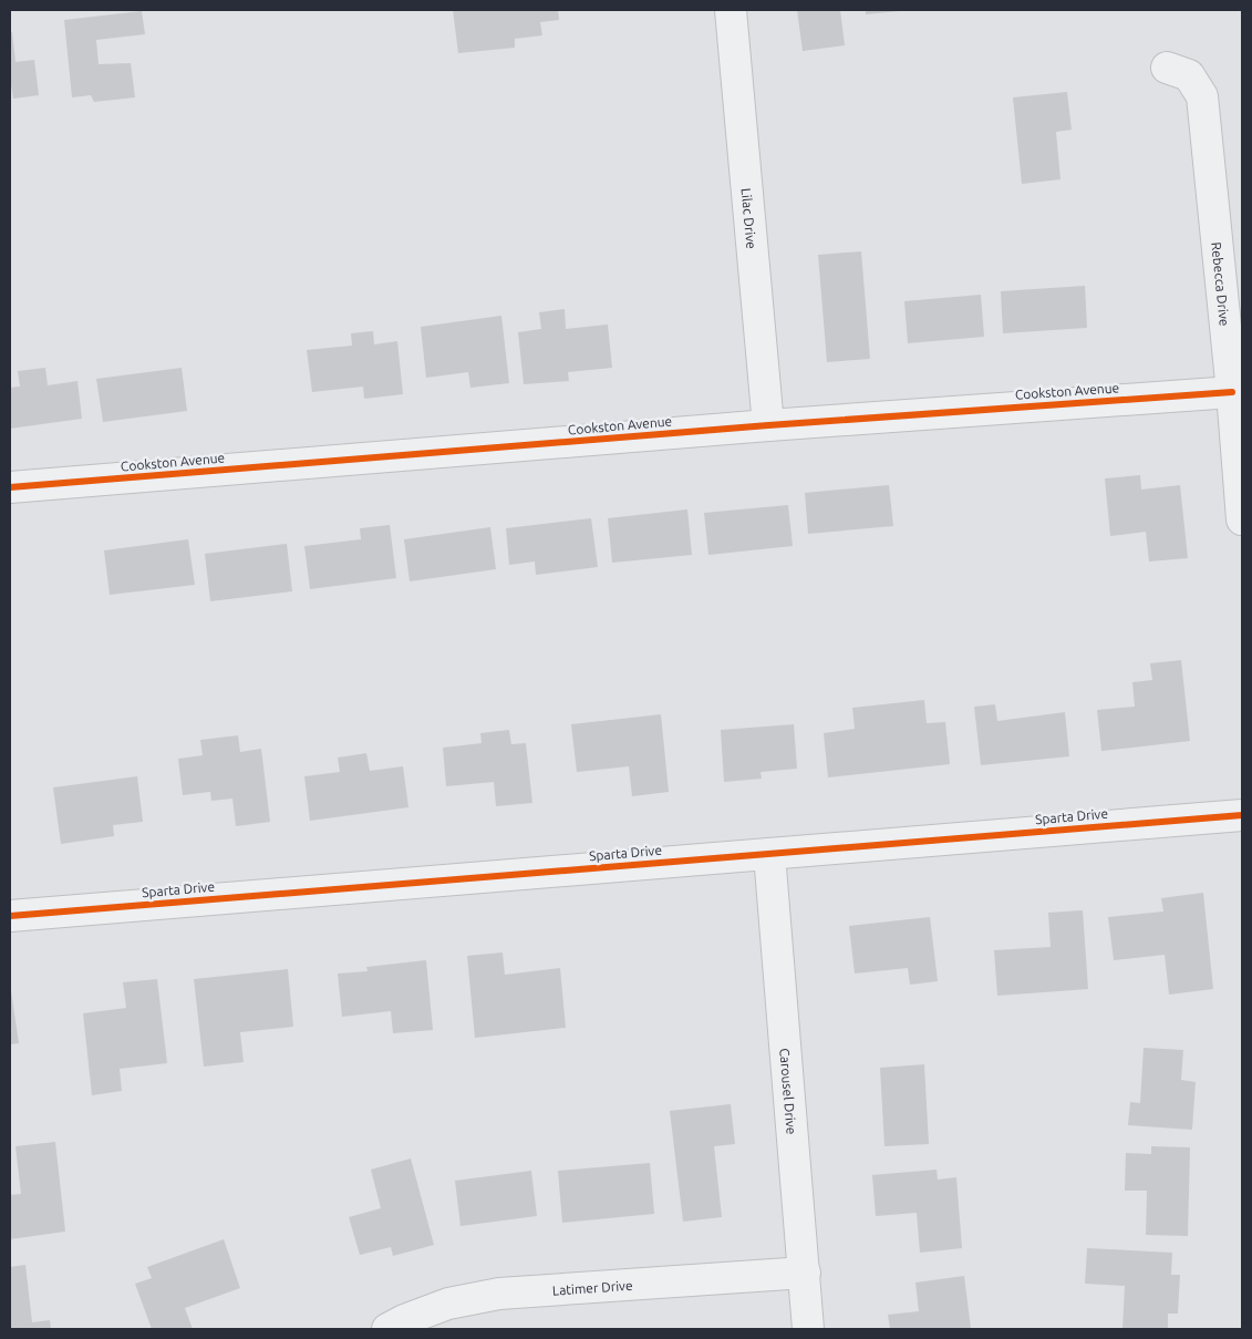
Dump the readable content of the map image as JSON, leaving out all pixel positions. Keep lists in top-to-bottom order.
{
  "streets": {
    "street": [
      "Lilac Drive",
      "Rebecca Drive",
      "Cookston Avenue",
      "Sparta Drive",
      "Carousel Drive",
      "Latimer Drive"
    ]
  },
  "crossings": [
    ["Lilac Drive", "Cookston Avenue"],
    ["Rebecca Drive", "Cookston Avenue"],
    ["Sparta Drive", "Carousel Drive"],
    ["Carousel Drive", "Latimer Drive"]
  ]
}
